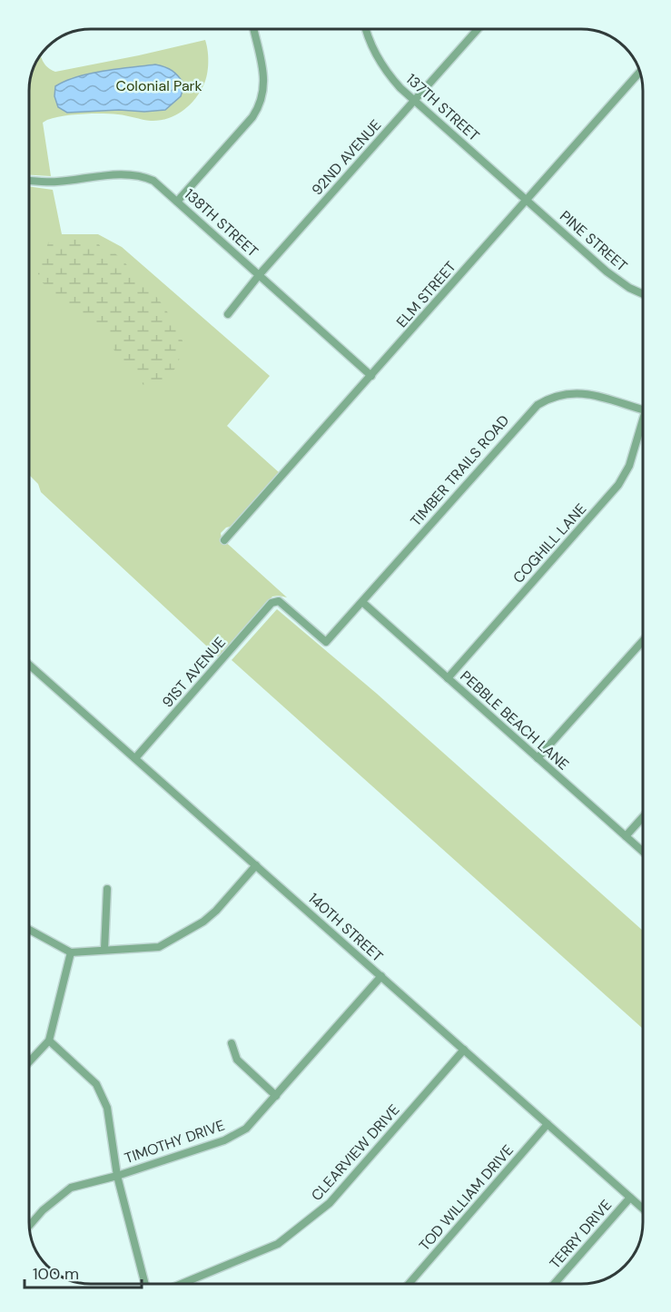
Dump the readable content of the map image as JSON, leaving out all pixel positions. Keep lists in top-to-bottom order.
{
  "streets": {
    "street": [
      "137TH STREET",
      "92ND AVENUE",
      "138TH STREET",
      "PINE STREET",
      "ELM STREET",
      "TIMBER TRAILS ROAD",
      "COGHILL LANE",
      "91ST AVENUE",
      "PEBBLE BEACH LANE",
      "140TH STREET",
      "TIMOTHY DRIVE",
      "CLEARVIEW DRIVE",
      "TOD WILLIAM DRIVE",
      "TERRY DRIVE"
    ]
  },
  "crossings": [
    ["137TH STREET", "92ND AVENUE"],
    ["137TH STREET", "PINE STREET"],
    ["137TH STREET", "ELM STREET"],
    ["92ND AVENUE", "138TH STREET"],
    ["138TH STREET", "ELM STREET"],
    ["PINE STREET", "ELM STREET"],
    ["TIMBER TRAILS ROAD", "91ST AVENUE"],
    ["TIMBER TRAILS ROAD", "PEBBLE BEACH LANE"],
    ["COGHILL LANE", "PEBBLE BEACH LANE"],
    ["91ST AVENUE", "140TH STREET"],
    ["140TH STREET", "TIMOTHY DRIVE"],
    ["140TH STREET", "CLEARVIEW DRIVE"],
    ["140TH STREET", "TOD WILLIAM DRIVE"],
    ["140TH STREET", "TERRY DRIVE"]
  ],
  "parks": ["Colonial Park"],
  "scale_bar": "100 m"
}
